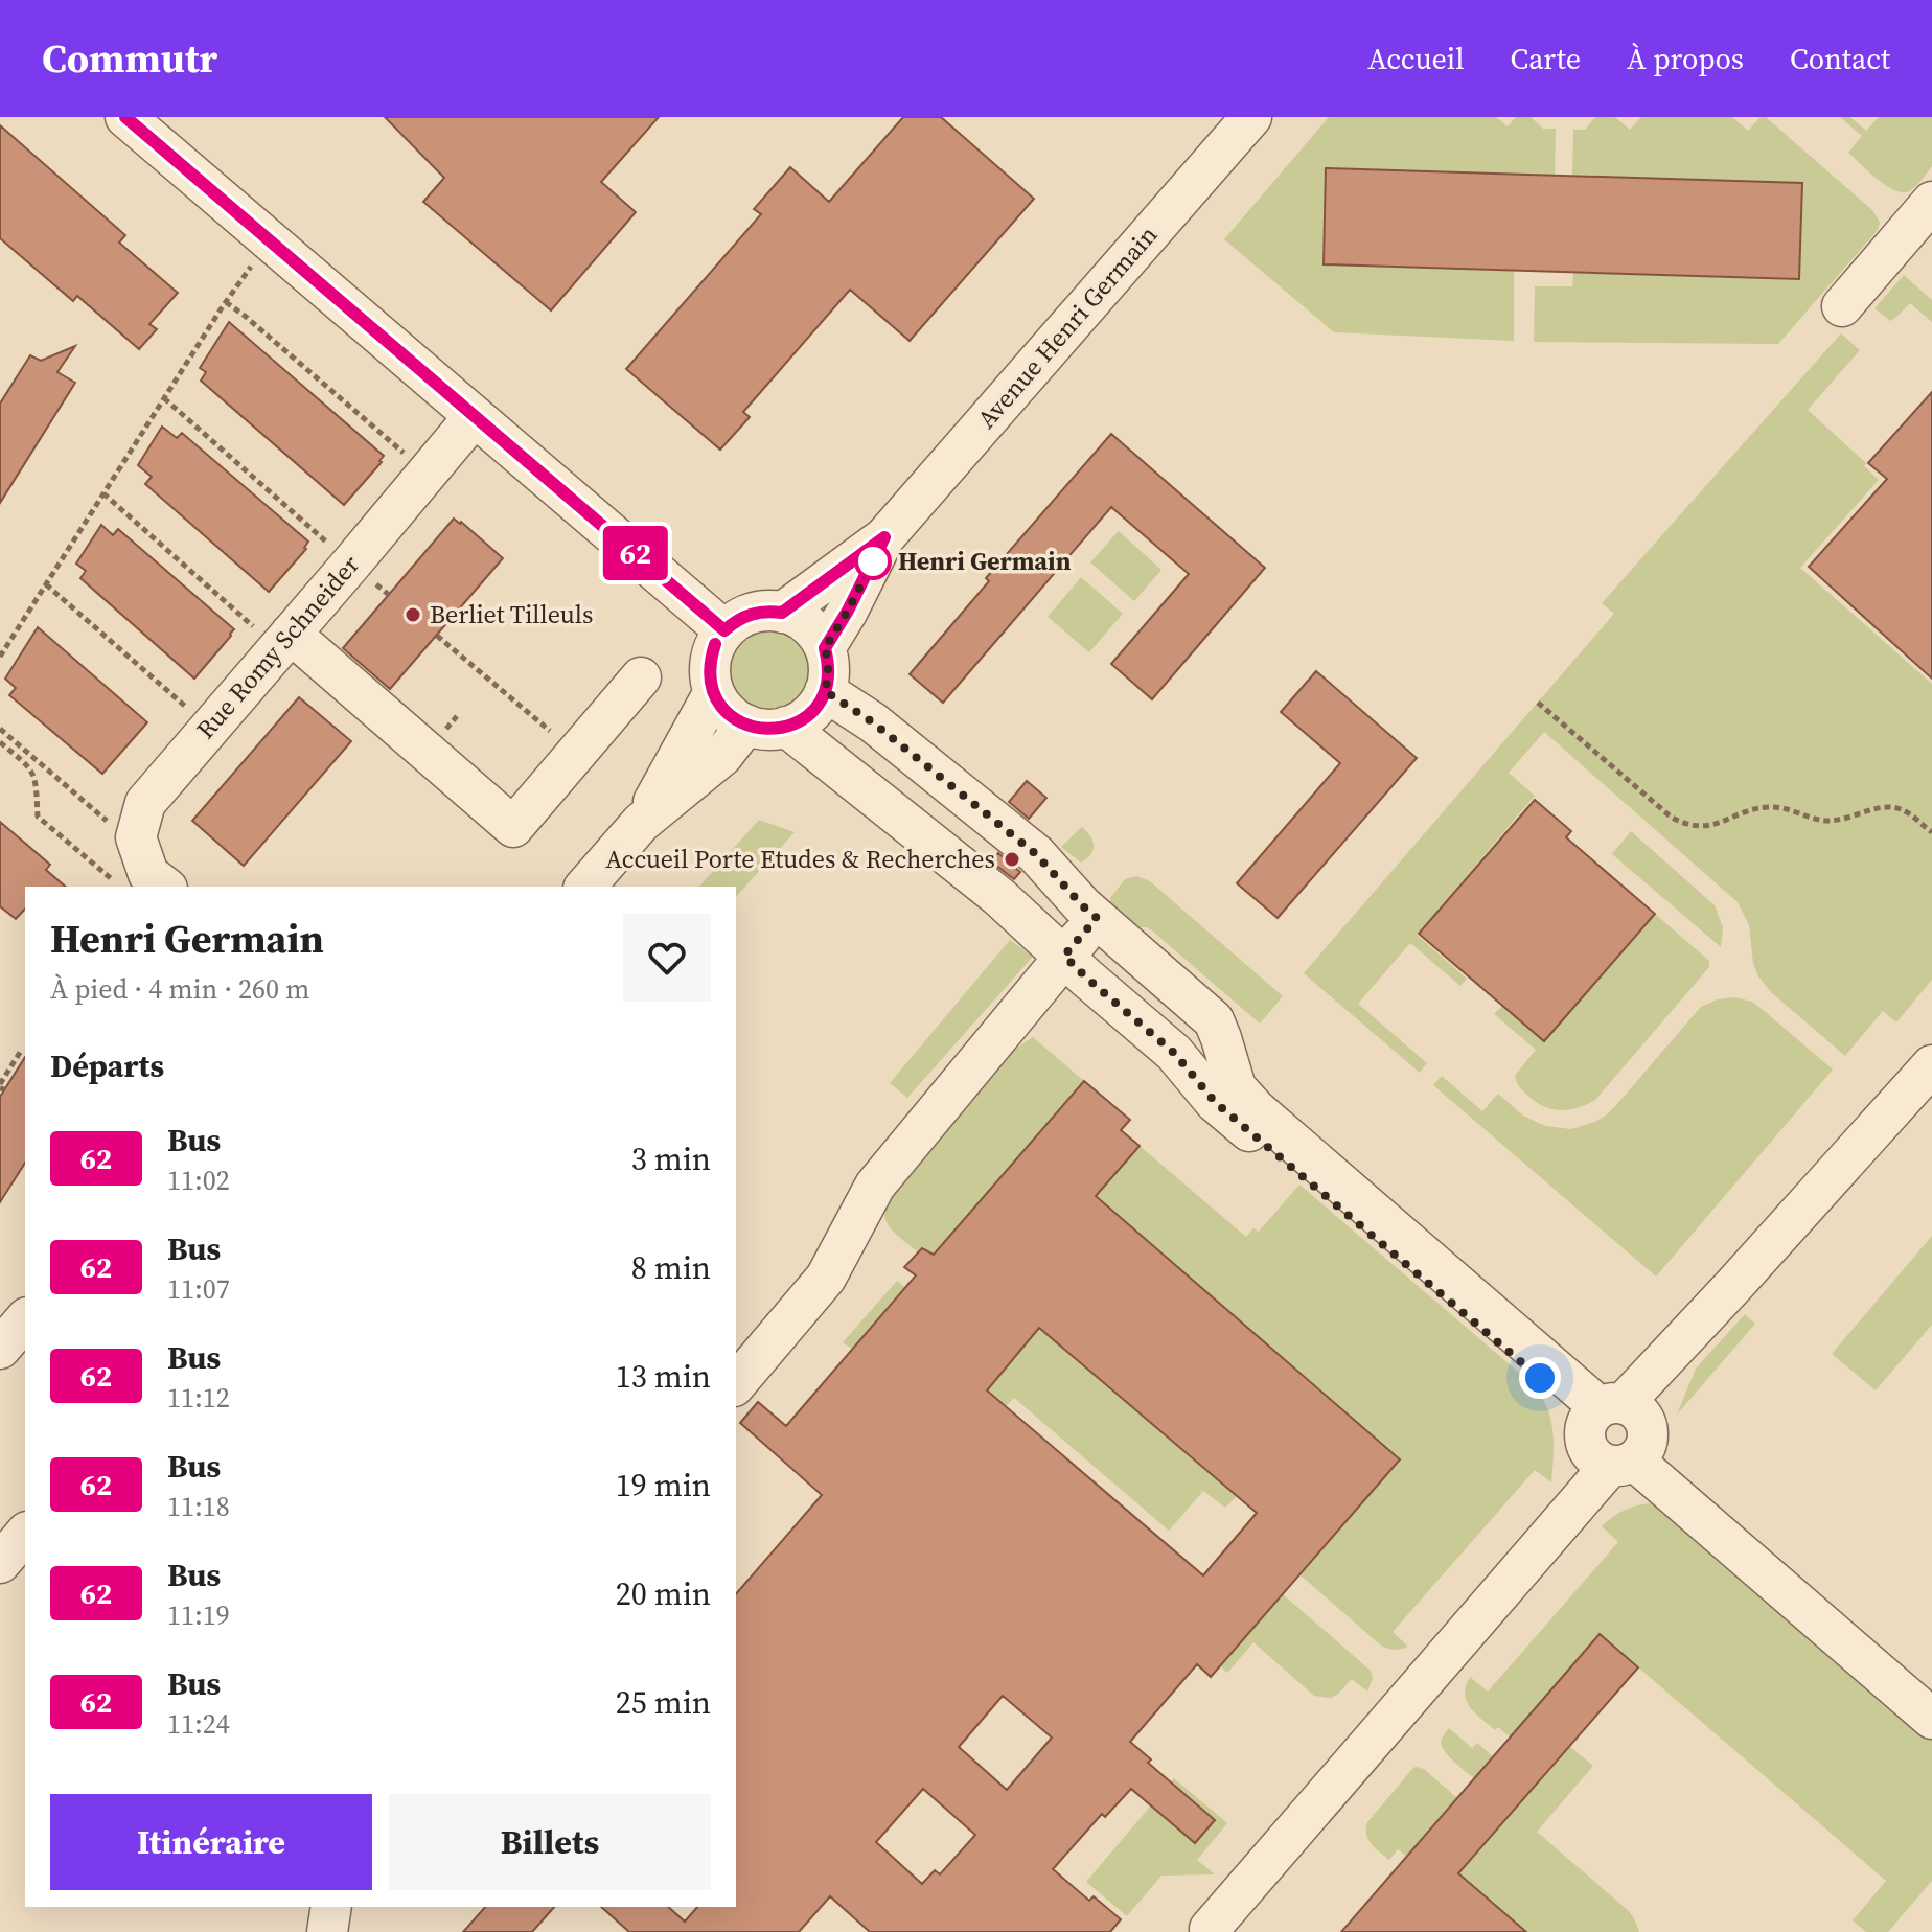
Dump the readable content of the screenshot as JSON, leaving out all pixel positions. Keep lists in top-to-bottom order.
{
  "streets": {
    "street": ["Avenue Henri Germain", "Rue Romy Schneider"]
  },
  "places": ["Henri Germain", "Berliet Tilleuls", "Accueil Porte Etudes & Recherches"],
  "lines": ["bus line 62"],
  "page": {
    "header": "Commutr",
    "nav": [
      "Accueil",
      "Carte",
      "À propos",
      "Contact"
    ],
    "on_map": "62",
    "heading": [
      ["Henri Germain", "À pied · 4 min · 260 m"],
      "Départs"
    ],
    "list": [
      {
        "mark": "62",
        "name": "Bus",
        "note": "11:02",
        "value": "3 min"
      },
      {
        "mark": "62",
        "name": "Bus",
        "note": "11:07",
        "value": "8 min"
      },
      {
        "mark": "62",
        "name": "Bus",
        "note": "11:12",
        "value": "13 min"
      },
      {
        "mark": "62",
        "name": "Bus",
        "note": "11:18",
        "value": "19 min"
      },
      {
        "mark": "62",
        "name": "Bus",
        "note": "11:19",
        "value": "20 min"
      },
      {
        "mark": "62",
        "name": "Bus",
        "note": "11:24",
        "value": "25 min"
      }
    ],
    "buttons": ["Itinéraire", "Billets"]
  }
}
